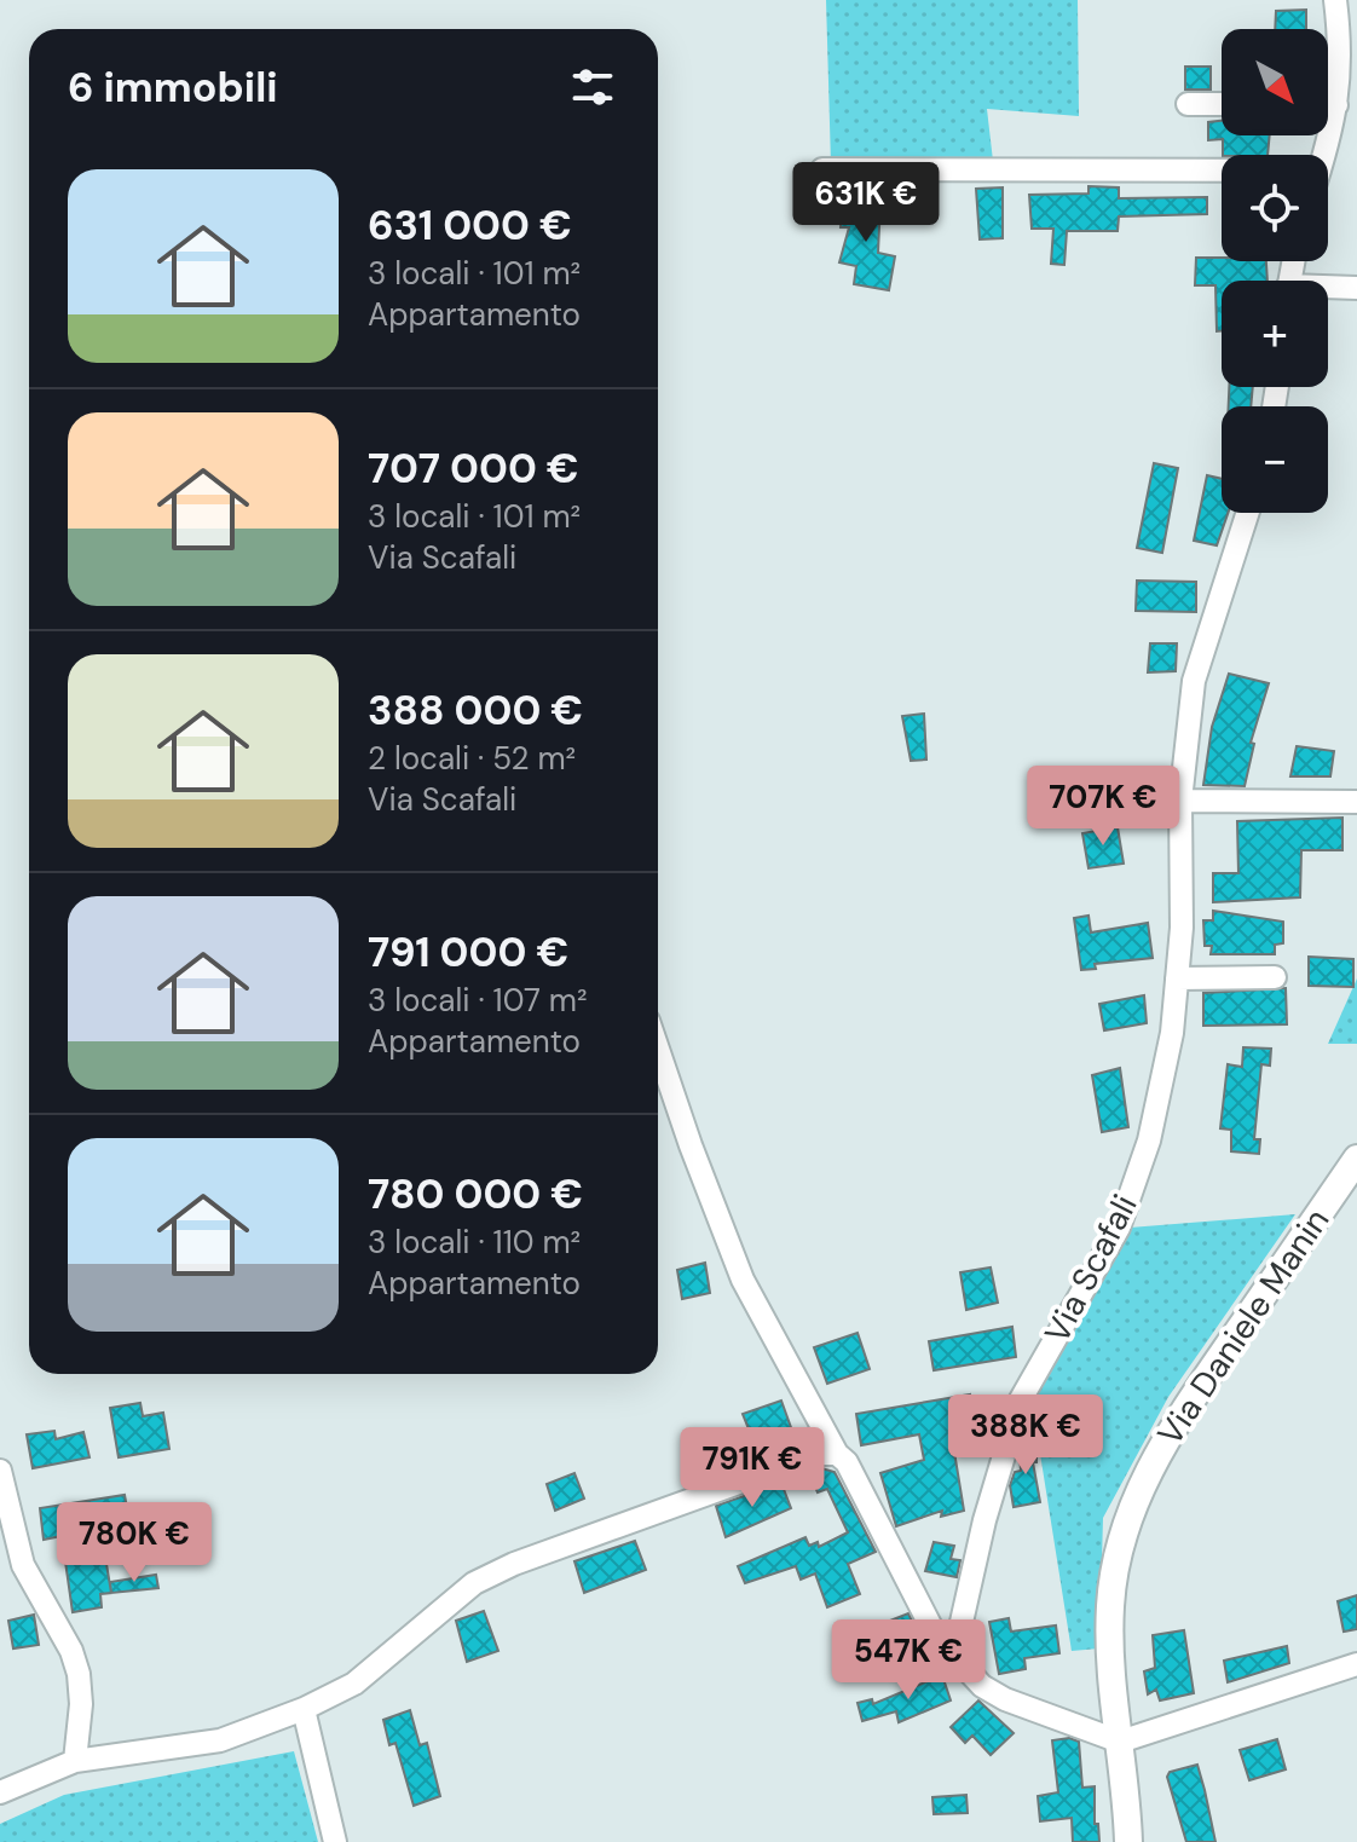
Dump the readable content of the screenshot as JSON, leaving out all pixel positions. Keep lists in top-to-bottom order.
{
  "streets": {
    "main road": ["Via Daniele Manin"],
    "street": ["Via Scafali"]
  },
  "north": "bottom right",
  "page": {
    "map_buttons": ["+", "−"],
    "heading": "6 immobili",
    "list": [
      {
        "name": "631 000 €",
        "note": "3 locali · 101 m² · Appartamento"
      },
      {
        "name": "707 000 €",
        "note": "3 locali · 101 m² · Via Scafali"
      },
      {
        "name": "388 000 €",
        "note": "2 locali · 52 m² · Via Scafali"
      },
      {
        "name": "791 000 €",
        "note": "3 locali · 107 m² · Appartamento"
      },
      {
        "name": "780 000 €",
        "note": "3 locali · 110 m² · Appartamento"
      }
    ],
    "price": [
      "631K €",
      "707K €",
      "388K €",
      "791K €",
      "780K €",
      "547K €"
    ]
  }
}
